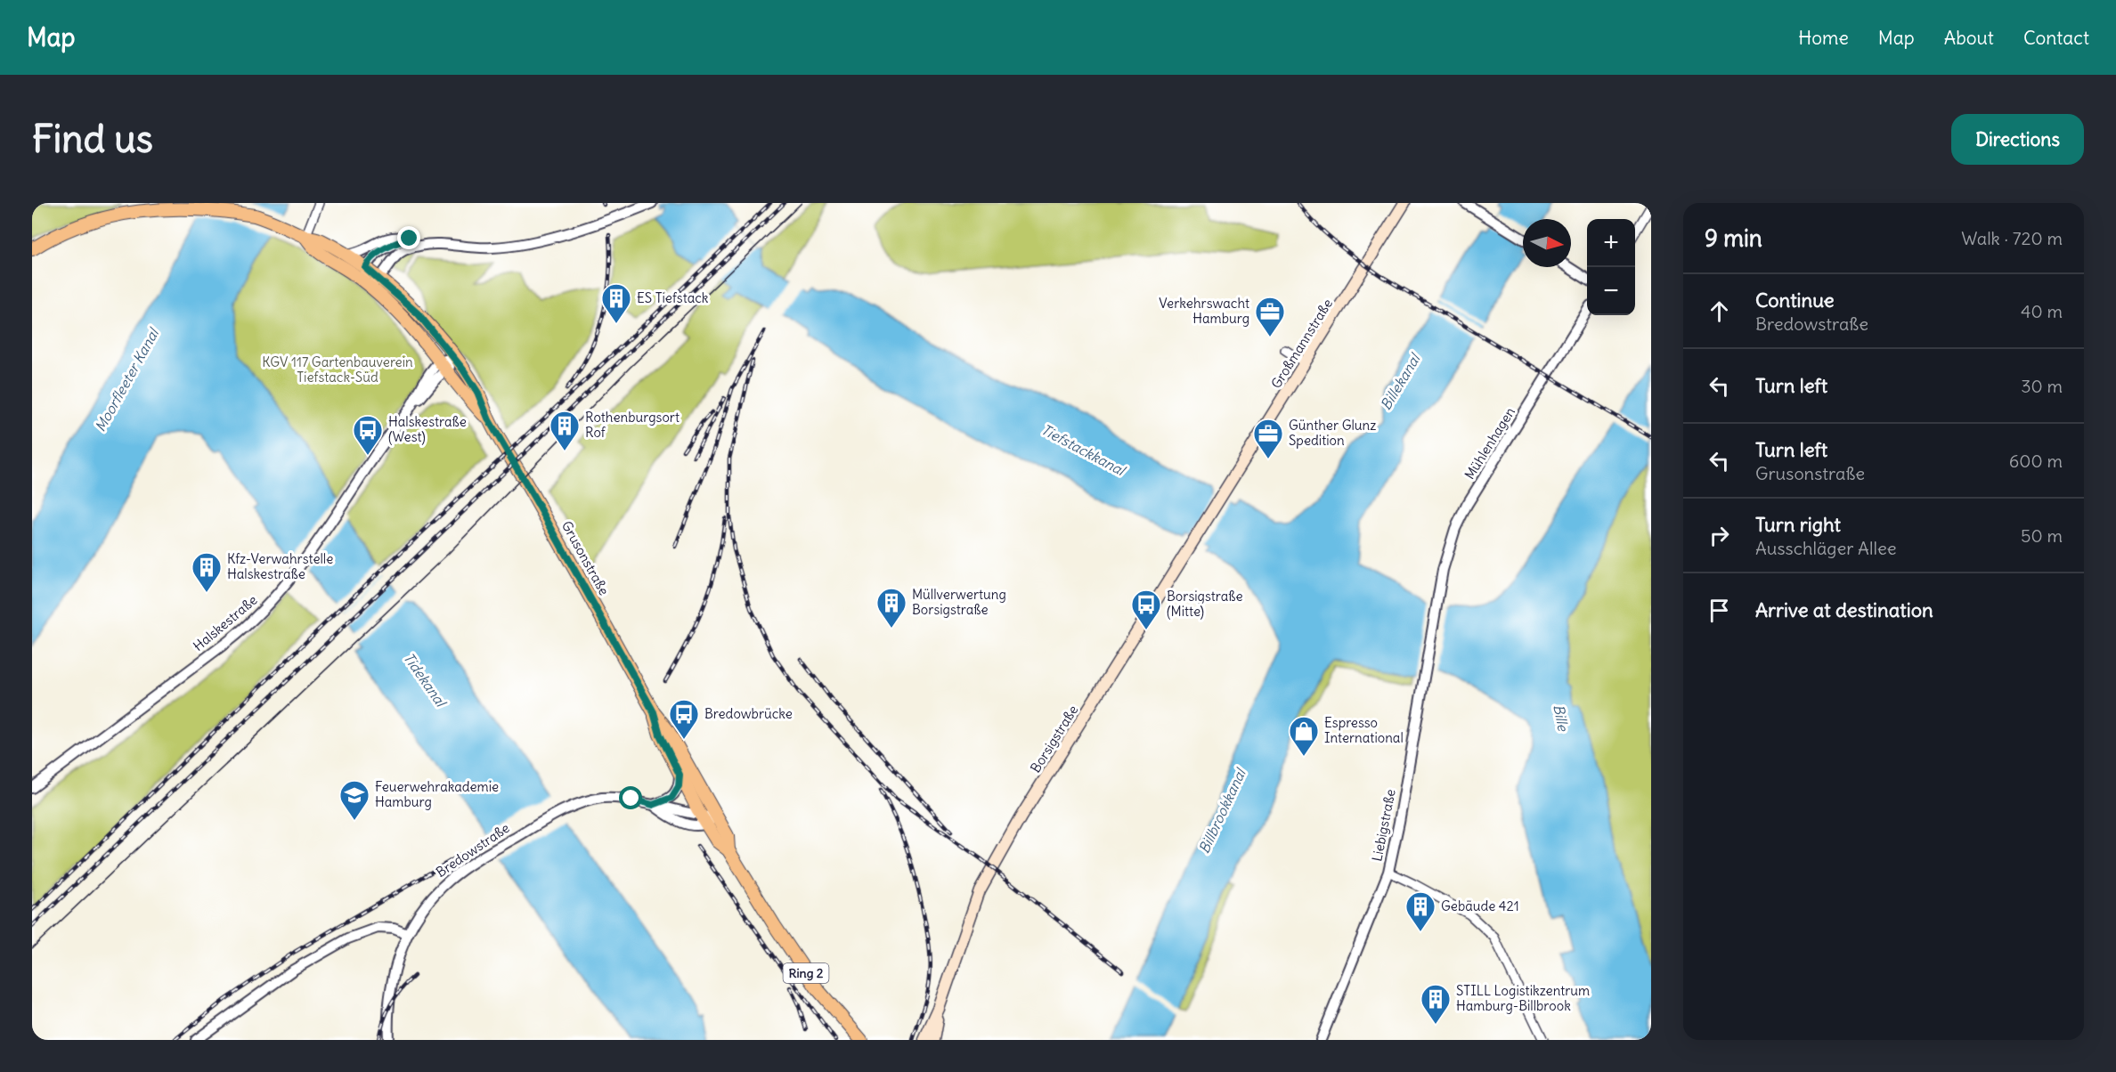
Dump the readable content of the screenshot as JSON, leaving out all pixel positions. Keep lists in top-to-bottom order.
{
  "streets": {
    "main road": [
      "Großmannstraße",
      "Grusonstraße",
      "Borsigstraße",
      "Ring 2"
    ],
    "street": [
      "Mühlenhagen",
      "Halskestraße",
      "Liebigstraße",
      "Bredowstraße"
    ]
  },
  "crossings": [
    ["Großmannstraße", "Borsigstraße"],
    ["Mühlenhagen", "Liebigstraße"],
    ["Grusonstraße", "Halskestraße"],
    ["Grusonstraße", "Bredowstraße"],
    ["Grusonstraße", "Ring 2"]
  ],
  "water": [
    "Moorfleeter Kanal",
    "Billekanal",
    "Tiefstackkanal",
    "Tidekanal",
    "Bille",
    "Billbrookkanal"
  ],
  "parks": ["KGV 117 Gartenbauverein Tiefstack-Süd"],
  "places": {
    "building": [
      "ES Tiefstack",
      "Rothenburgsort Rof",
      "Kfz-Verwahrstelle Halskestraße",
      "Müllverwertung Borsigstraße",
      "Gebäude 421",
      "STILL Logistikzentrum Hamburg-Billbrook"
    ],
    "office": ["Verkehrswacht Hamburg", "Günther Glunz Spedition"],
    "bus stop": ["Halskestraße (West)", "Borsigstraße (Mitte)", "Bredowbrücke"],
    "shop": ["Espresso International"],
    "school or university": ["Feuerwehrakademie Hamburg"]
  },
  "north": "right",
  "page": {
    "header": "Map",
    "nav": [
      "Home",
      "Map",
      "About",
      "Contact"
    ],
    "buttons": "Directions",
    "title": "Find us",
    "heading": ["9 min", "Walk · 720 m"],
    "map_buttons": ["+", "−"],
    "list": [
      ["Continue", "Bredowstraße", "40 m"],
      ["Turn left", "30 m"],
      ["Turn left", "Grusonstraße", "600 m"],
      ["Turn right", "Ausschläger Allee", "50 m"],
      "Arrive at destination"
    ]
  }
}
